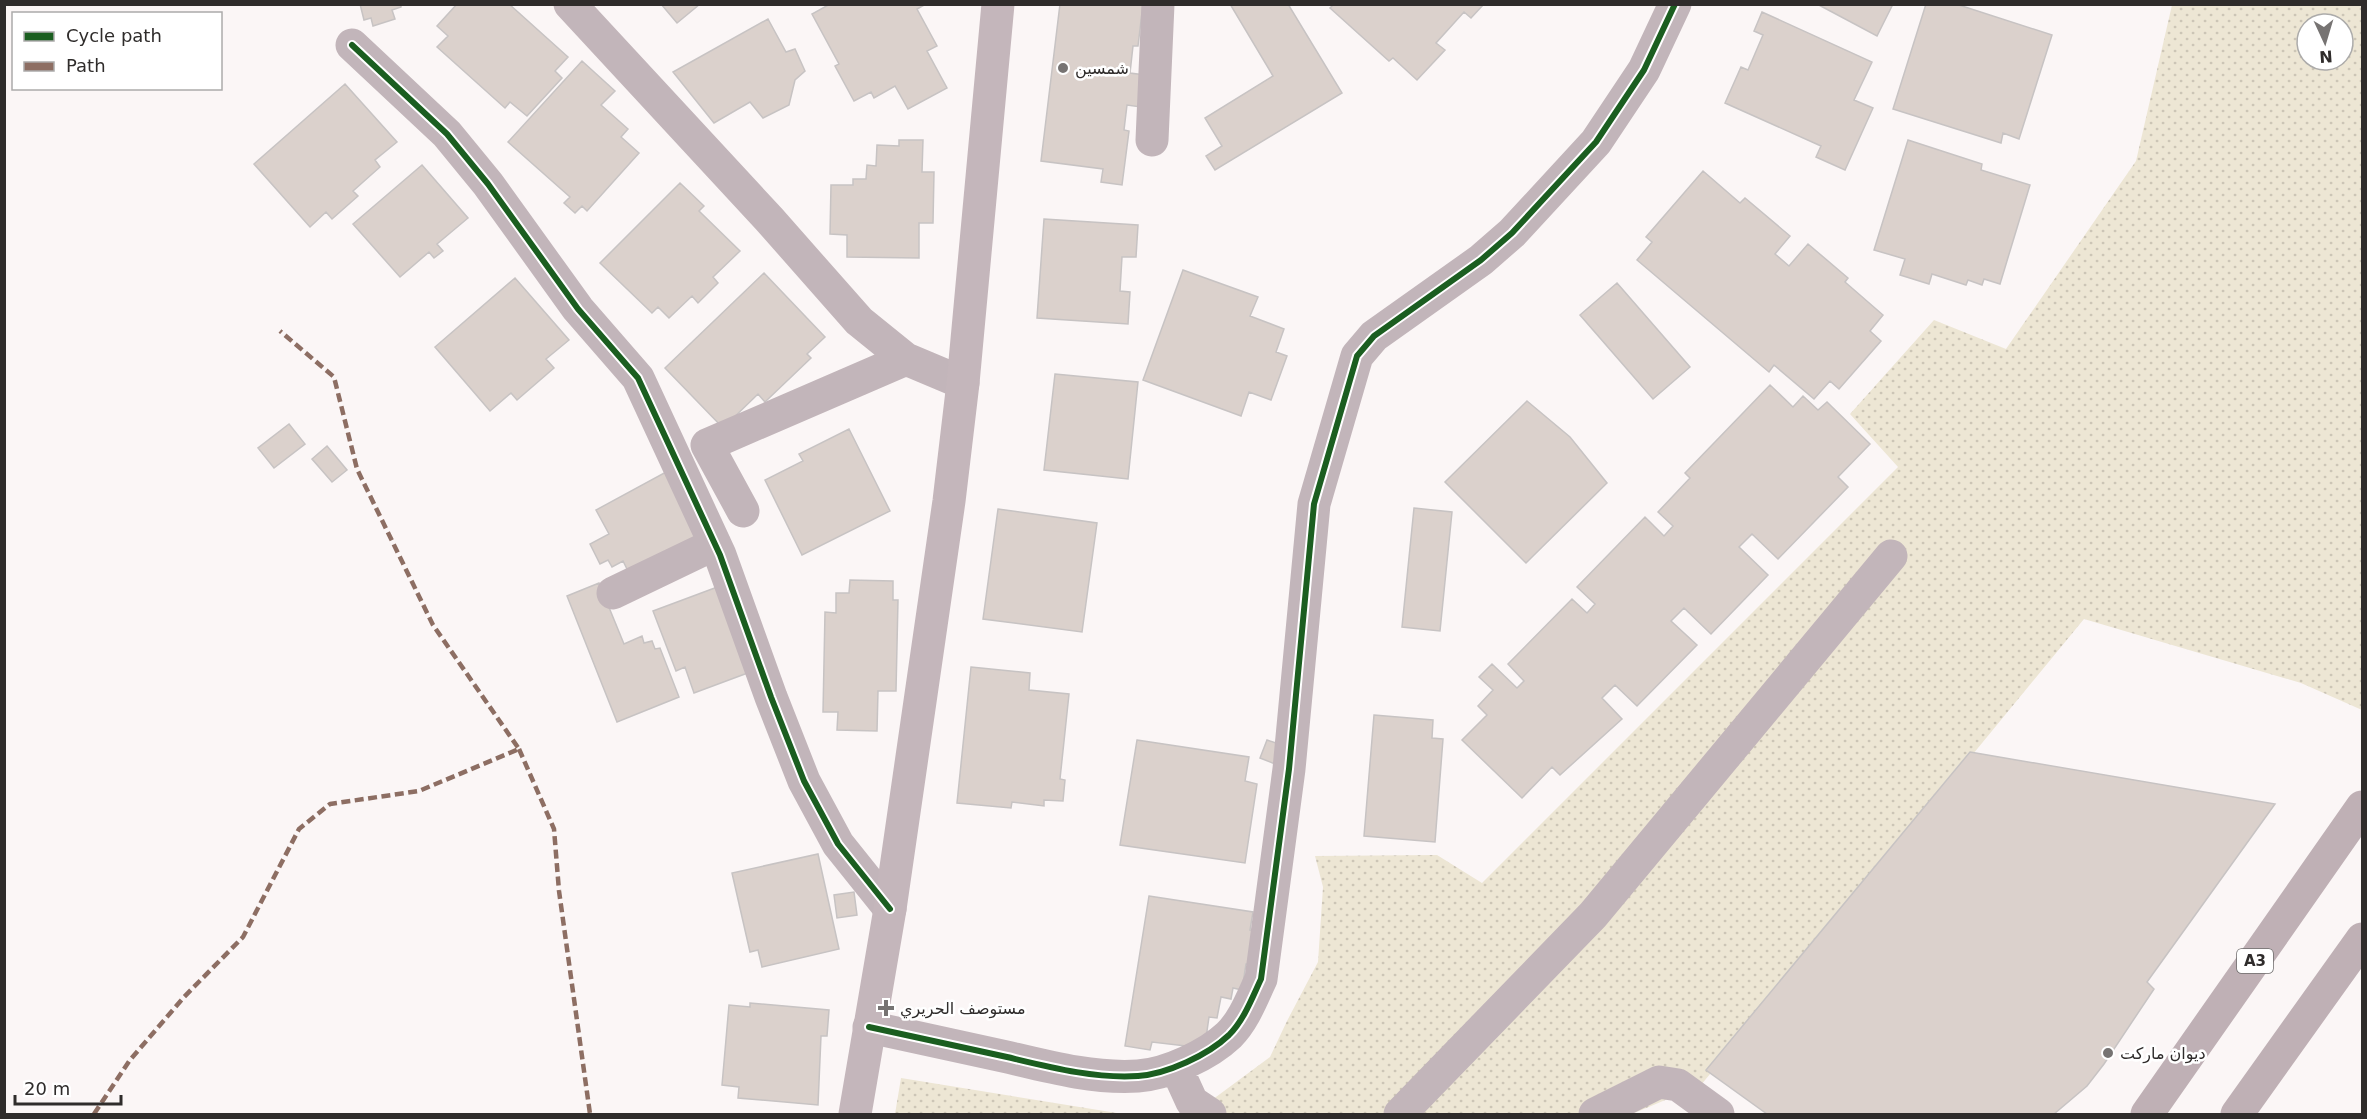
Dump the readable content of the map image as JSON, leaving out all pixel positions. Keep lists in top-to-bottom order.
{
  "streets": {
    "highway": ["A3"]
  },
  "places": {
    "other": ["شمسين", "ديوان ماركت"],
    "health": ["مستوصف الحريري"]
  },
  "legend": ["Cycle path", "Path"],
  "scale_bar": "20 m",
  "north": "bottom"
}
